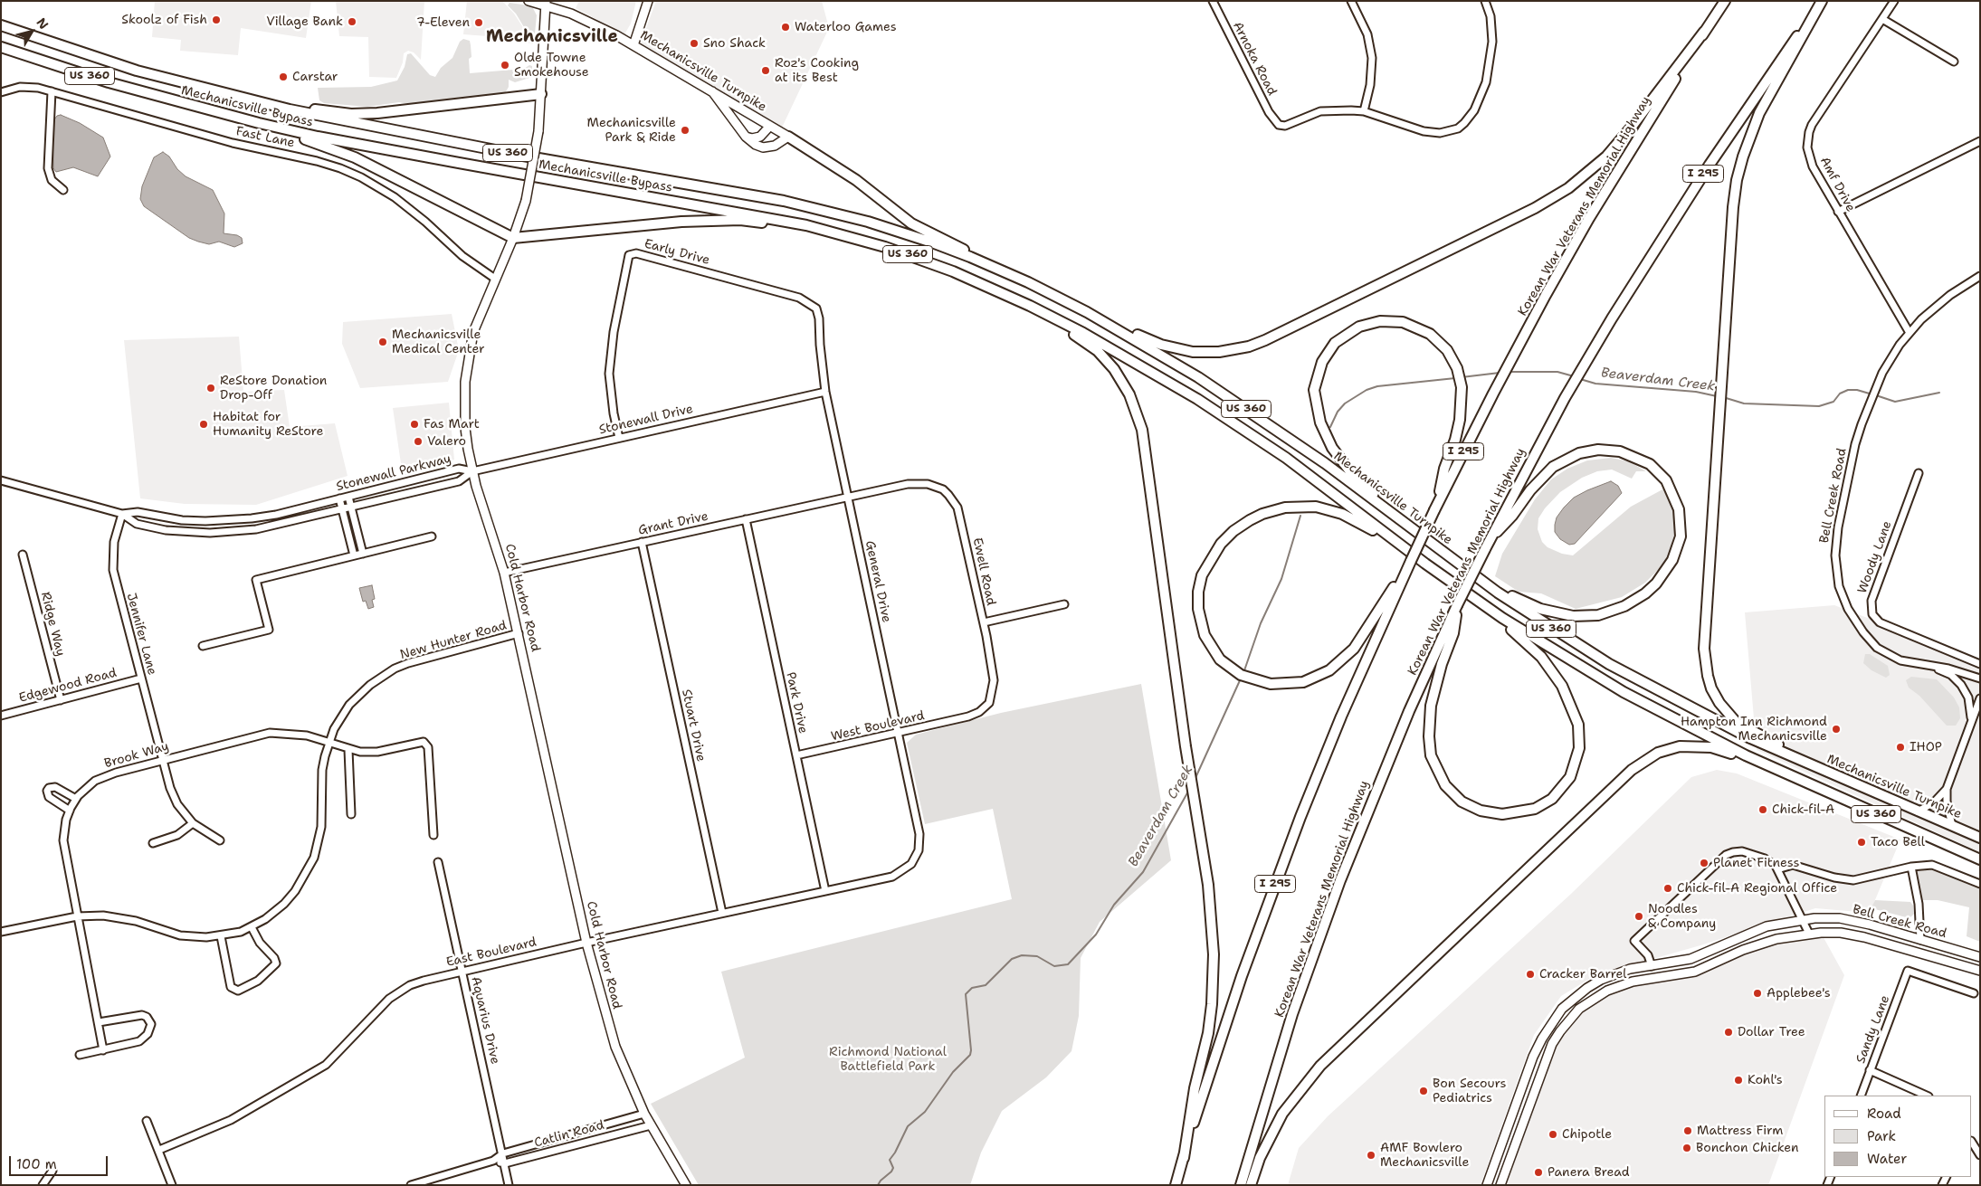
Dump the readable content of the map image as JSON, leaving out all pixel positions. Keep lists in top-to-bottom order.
{
  "streets": {
    "highway": [
      "Mechanicsville Turnpike",
      "US 360",
      "Mechanicsville Bypass",
      "I 295",
      "Korean War Veterans Memorial Highway"
    ],
    "main road": ["Bell Creek Road", "Cold Harbor Road"],
    "street": [
      "Arnoka Road",
      "Fast Lane",
      "Amf Drive",
      "Early Drive",
      "Stonewall Drive",
      "Stonewall Parkway",
      "Grant Drive",
      "Woody Lane",
      "Ewell Road",
      "General Drive",
      "Ridge Way",
      "Jennifer Lane",
      "New Hunter Road",
      "Edgewood Road",
      "Park Drive",
      "Stuart Drive",
      "West Boulevard",
      "Brook Way",
      "East Boulevard",
      "Aquarius Drive",
      "Sandy Lane",
      "Catlin Road"
    ]
  },
  "crossings": [
    ["Mechanicsville Turnpike", "Mechanicsville Bypass"],
    ["Mechanicsville Turnpike", "Cold Harbor Road"],
    ["US 360", "Mechanicsville Bypass"],
    ["Fast Lane", "Cold Harbor Road"],
    ["I 295", "Korean War Veterans Memorial Highway"],
    ["Amf Drive", "Bell Creek Road"],
    ["Early Drive", "Stonewall Drive"],
    ["Early Drive", "General Drive"],
    ["Stonewall Drive", "Stonewall Parkway"],
    ["Stonewall Drive", "General Drive"],
    ["Stonewall Drive", "Cold Harbor Road"],
    ["Stonewall Parkway", "Cold Harbor Road"],
    ["Stonewall Parkway", "Jennifer Lane"],
    ["Grant Drive", "Ewell Road"],
    ["Grant Drive", "General Drive"],
    ["Grant Drive", "Cold Harbor Road"],
    ["Grant Drive", "Park Drive"],
    ["Grant Drive", "Stuart Drive"],
    ["Ewell Road", "General Drive"],
    ["Ewell Road", "West Boulevard"],
    ["General Drive", "West Boulevard"],
    ["General Drive", "East Boulevard"],
    ["Cold Harbor Road", "New Hunter Road"],
    ["Cold Harbor Road", "East Boulevard"],
    ["Cold Harbor Road", "Catlin Road"],
    ["Ridge Way", "Edgewood Road"],
    ["Jennifer Lane", "Edgewood Road"],
    ["Jennifer Lane", "Brook Way"],
    ["New Hunter Road", "Brook Way"],
    ["Park Drive", "West Boulevard"],
    ["Park Drive", "East Boulevard"],
    ["Stuart Drive", "East Boulevard"],
    ["East Boulevard", "Aquarius Drive"],
    ["Aquarius Drive", "Catlin Road"]
  ],
  "districts": ["Mechanicsville"],
  "water": ["Beaverdam Creek"],
  "parks": ["Richmond National Battlefield Park"],
  "places": [
    "Skoolz of Fish",
    "Village Bank",
    "7-Eleven",
    "Waterloo Games",
    "Sno Shack",
    "Olde Towne Smokehouse",
    "Roz's Cooking at its Best",
    "Carstar",
    "Mechanicsville Park & Ride",
    "Mechanicsville Medical Center",
    "ReStore Donation Drop-Off",
    "Habitat for Humanity ReStore",
    "Fas Mart",
    "Valero",
    "Hampton Inn Richmond Mechanicsville",
    "IHOP",
    "Chick-fil-A",
    "Taco Bell",
    "Planet Fitness",
    "Chick-fil-A Regional Office",
    "Noodles & Company",
    "Cracker Barrel",
    "Applebee's",
    "Dollar Tree",
    "Kohl's",
    "Bon Secours Pediatrics",
    "Mattress Firm",
    "Chipotle",
    "Bonchon Chicken",
    "AMF Bowlero Mechanicsville",
    "Panera Bread"
  ],
  "legend": ["Road", "Park", "Water"],
  "scale_bar": "100 m",
  "north": "top right"
}
